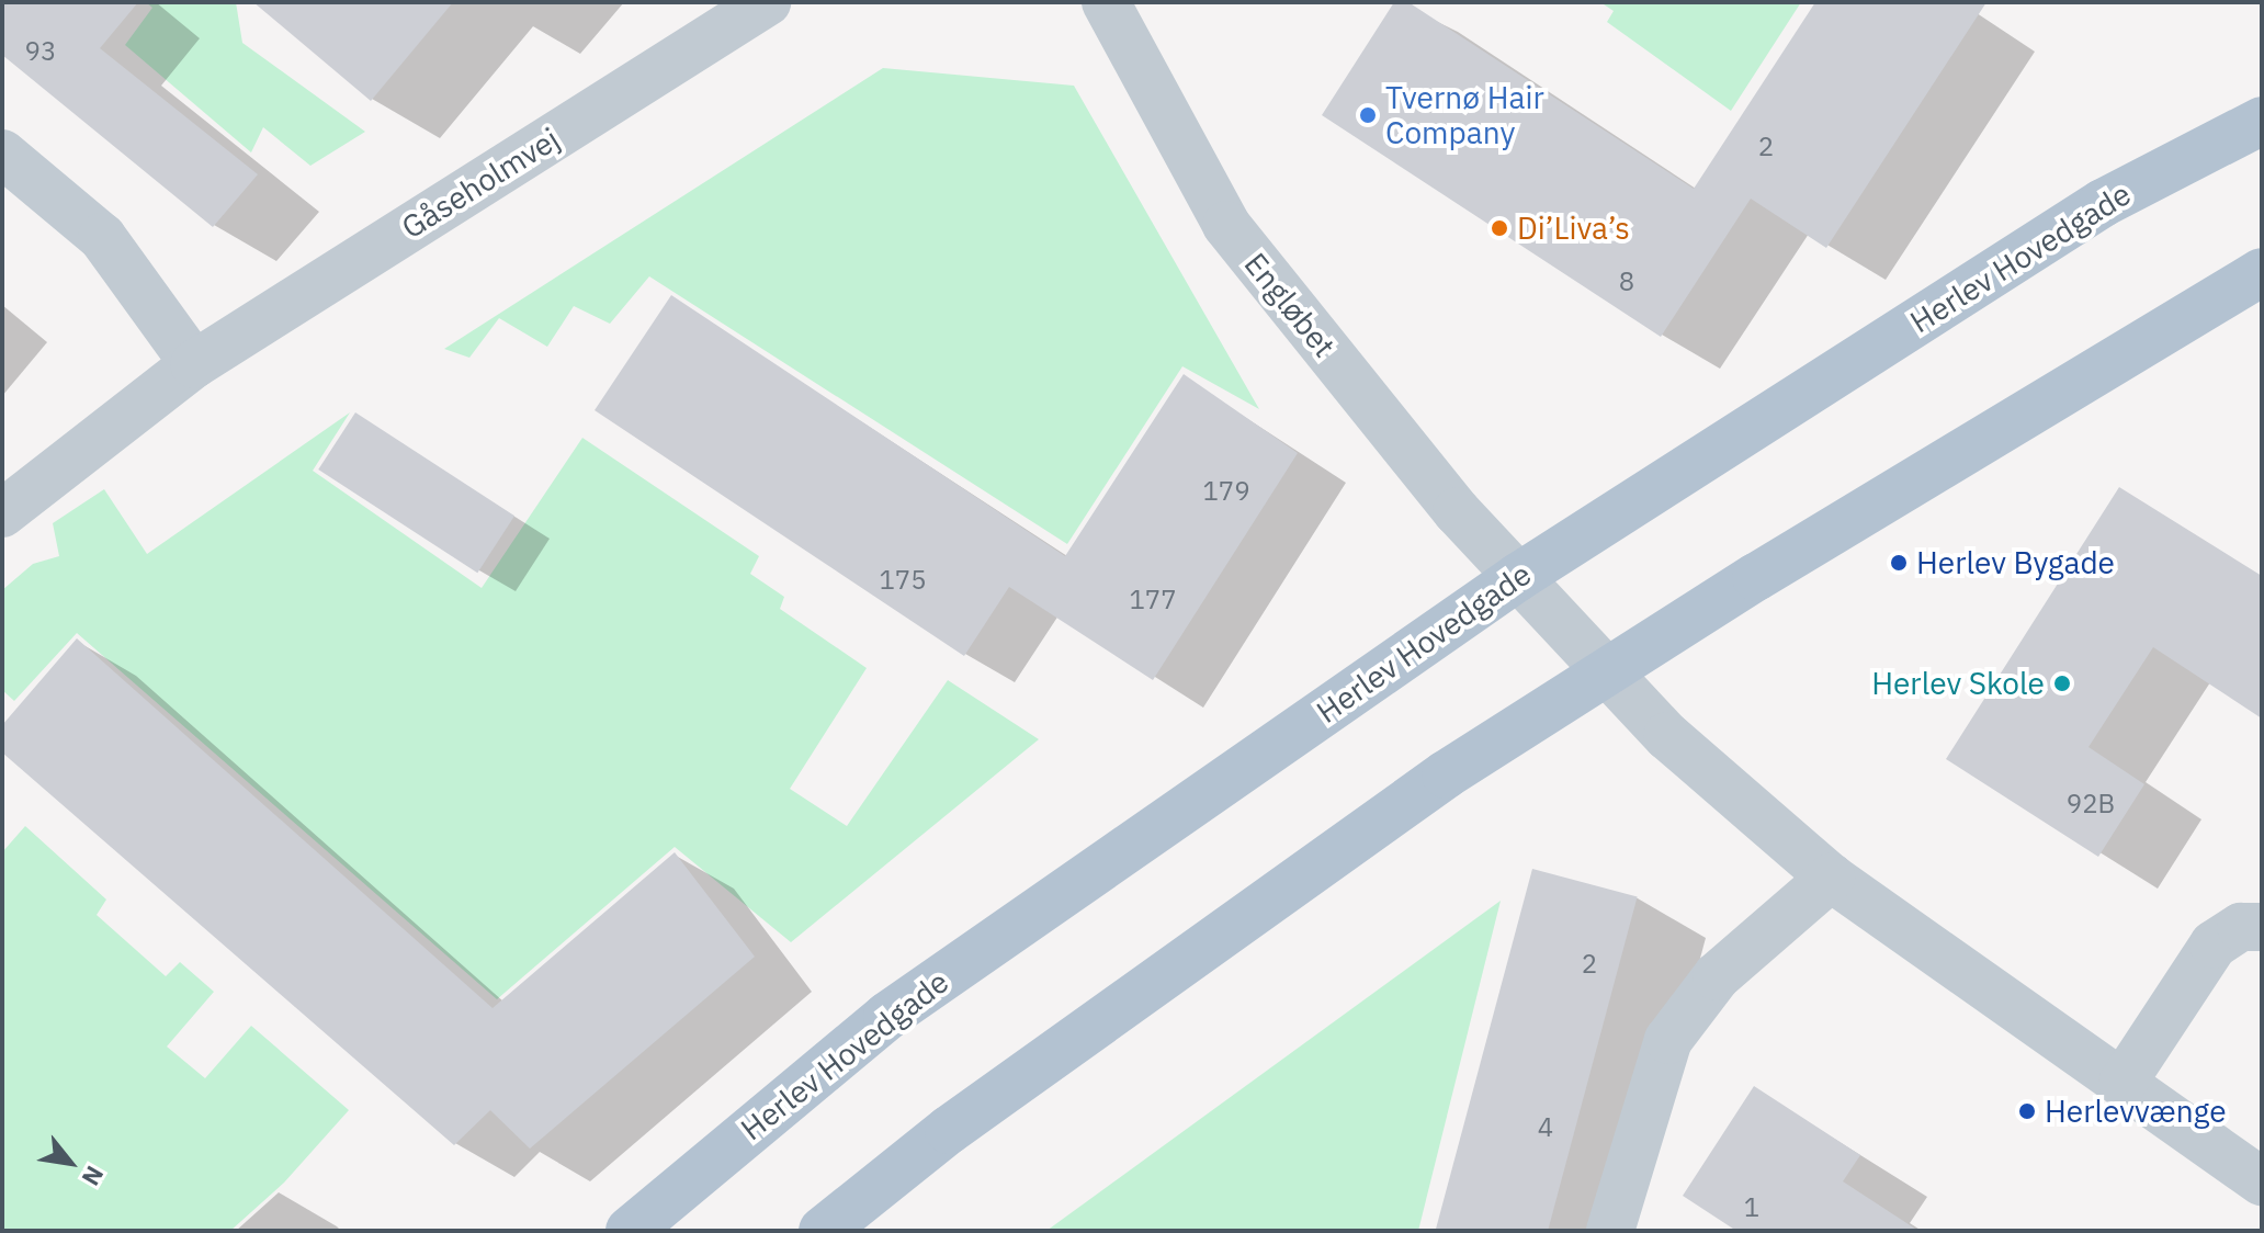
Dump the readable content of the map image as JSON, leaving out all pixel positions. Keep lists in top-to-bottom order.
{
  "streets": {
    "main road": ["Herlev Hovedgade"],
    "street": ["Gåseholmvej", "Engløbet"]
  },
  "crossings": [
    ["Herlev Hovedgade", "Engløbet"]
  ],
  "places": [
    "Tvernø Hair Company",
    "Di’Liva’s",
    "Herlev Bygade",
    "Herlev Skole",
    "Herlevvænge"
  ],
  "house_numbers": [
    "93",
    "2",
    "8",
    "179",
    "175",
    "177",
    "92B",
    "2",
    "4",
    "1"
  ],
  "north": "bottom right"
}
